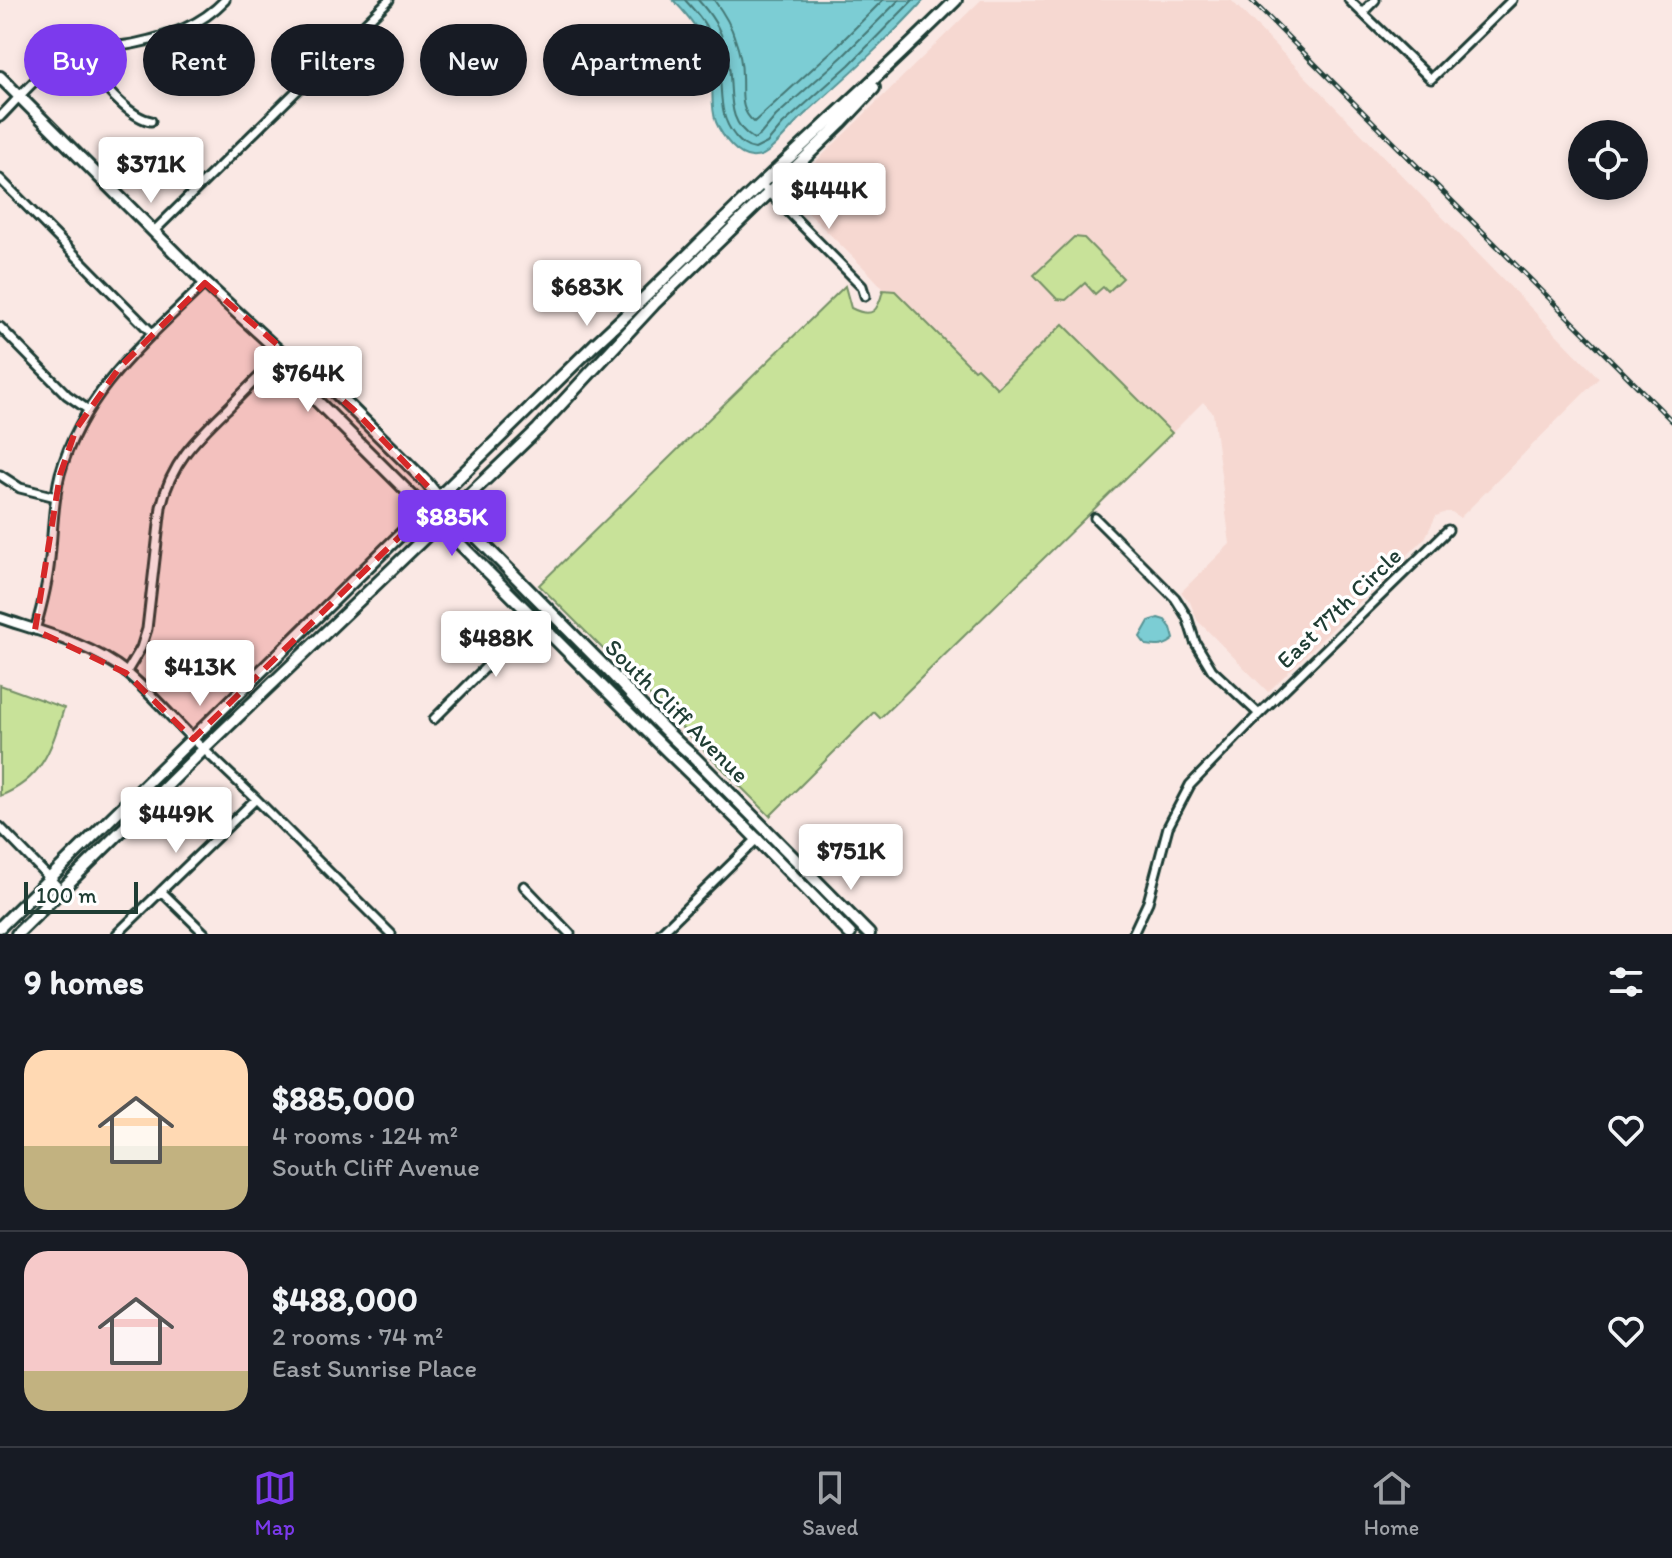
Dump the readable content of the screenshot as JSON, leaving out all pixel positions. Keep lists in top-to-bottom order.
{
  "streets": {
    "main road": ["South Cliff Avenue"],
    "street": ["East 77th Circle"]
  },
  "scale_bar": "100 m",
  "page": {
    "chip": [
      "Buy",
      "Rent",
      "Filters",
      "New",
      "Apartment"
    ],
    "price": [
      "$371K",
      "$444K",
      "$683K",
      "$764K",
      "$885K",
      "$488K",
      "$413K",
      "$449K",
      "$751K"
    ],
    "scale": "100 m",
    "heading": "9 homes",
    "list": [
      {
        "name": "$885,000",
        "note": "4 rooms · 124 m² · South Cliff Avenue"
      },
      {
        "name": "$488,000",
        "note": "2 rooms · 74 m² · East Sunrise Place"
      }
    ],
    "tabs": ["Map", "Saved", "Home"]
  }
}
